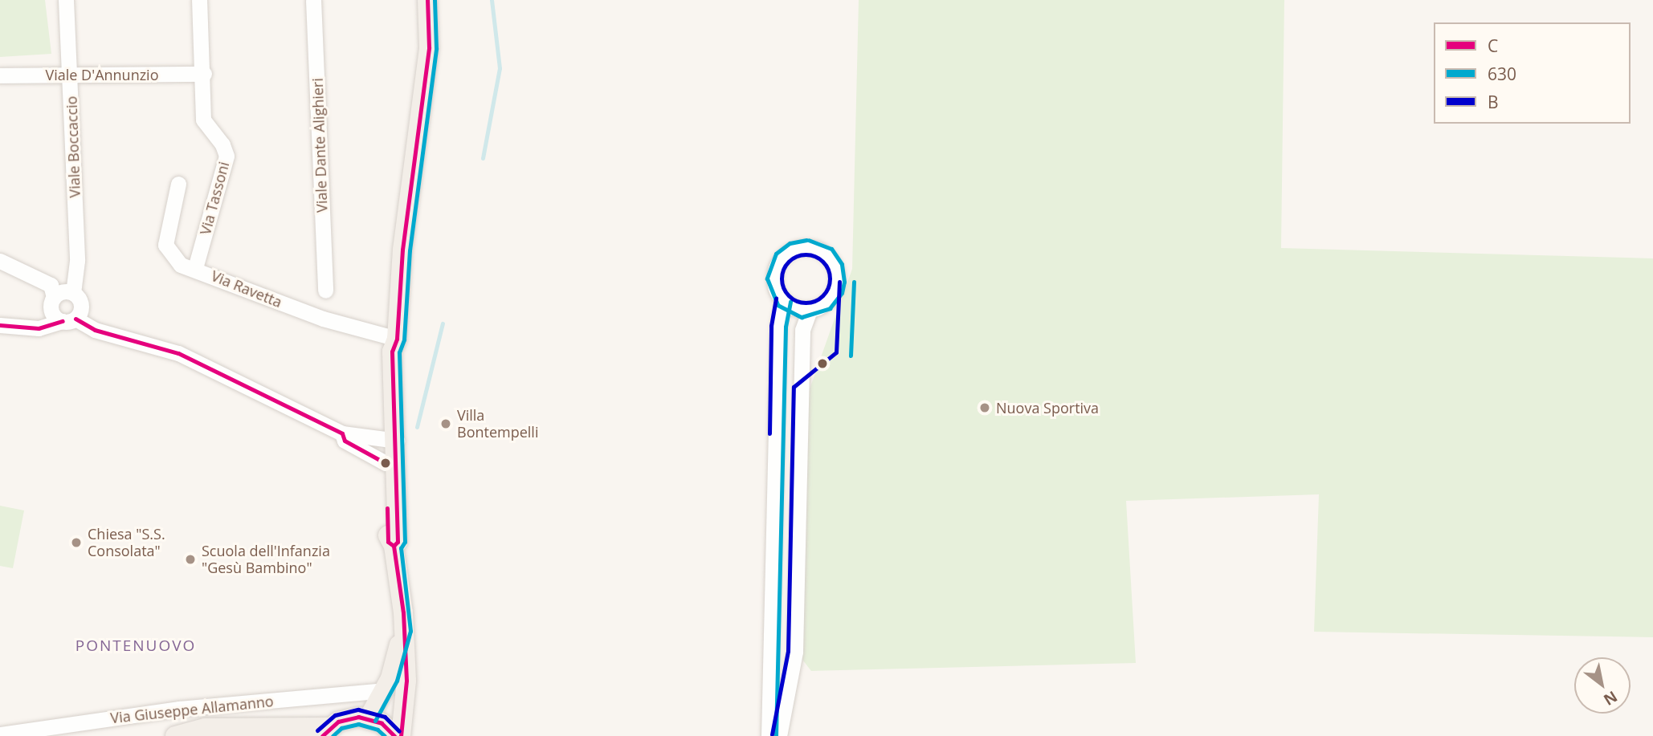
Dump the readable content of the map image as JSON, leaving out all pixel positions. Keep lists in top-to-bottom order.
{
  "streets": {
    "street": [
      "Viale D'Annunzio",
      "Viale Dante Alighieri",
      "Viale Boccaccio",
      "Via Tassoni",
      "Via Ravetta",
      "Via Giuseppe Allamanno"
    ]
  },
  "crossings": [
    ["Viale D'Annunzio", "Viale Boccaccio"],
    ["Viale D'Annunzio", "Via Tassoni"],
    ["Via Tassoni", "Via Ravetta"]
  ],
  "districts": ["PONTENUOVO"],
  "places": [
    "Nuova Sportiva",
    "Villa Bontempelli",
    "Chiesa \"S.S. Consolata\"",
    "Scuola dell'Infanzia \"Gesù Bambino\""
  ],
  "lines": ["transit line C", "transit line 630", "transit line B"],
  "legend": ["C", "630", "B"],
  "north": "bottom right"
}
